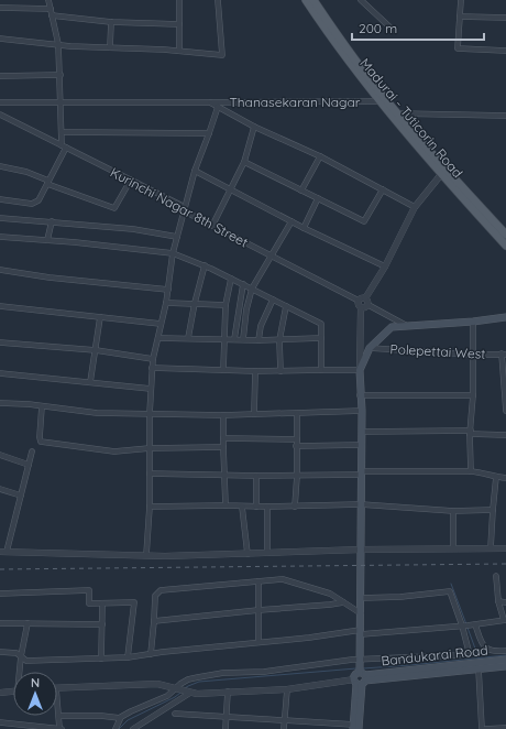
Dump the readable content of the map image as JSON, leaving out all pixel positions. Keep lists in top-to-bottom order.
{
  "streets": {
    "main road": ["Madurai - Tuticorin Road", "Bandukarai Road"],
    "street": ["Thanasekaran Nagar", "Kurinchi Nagar 8th Street", "Polepettai West"]
  },
  "crossings": [
    ["Thanasekaran Nagar", "Madurai - Tuticorin Road"]
  ],
  "scale_bar": "200 m",
  "north": "top"
}
